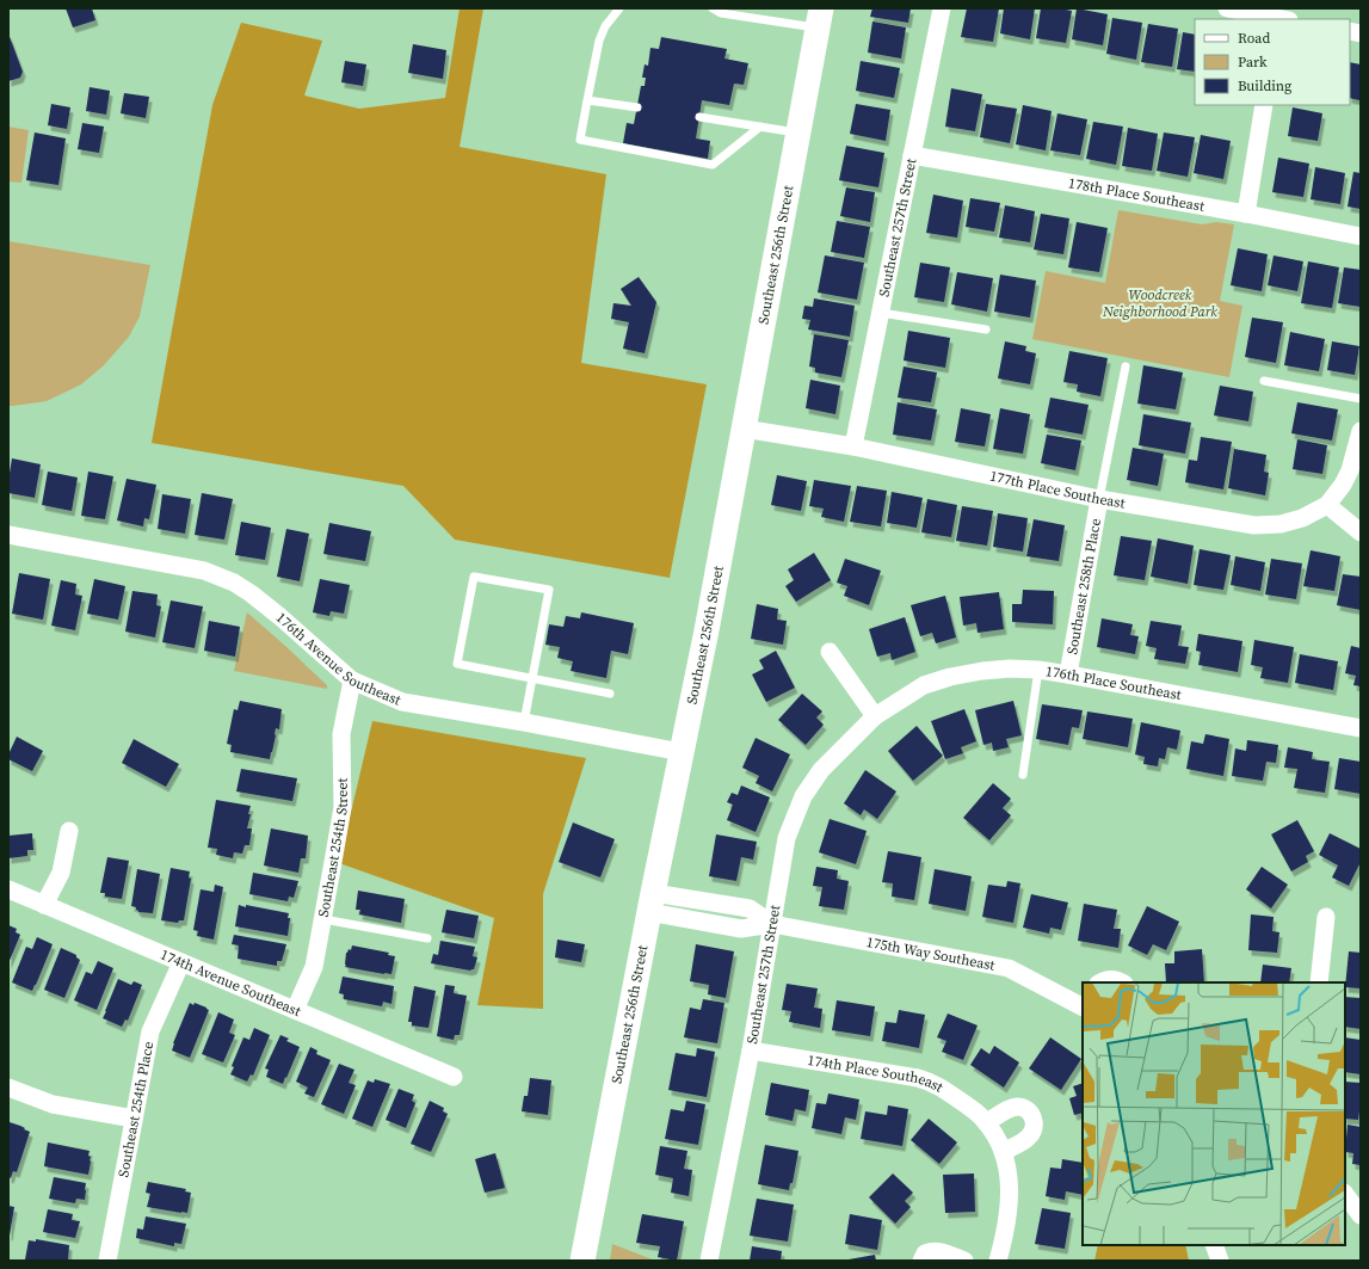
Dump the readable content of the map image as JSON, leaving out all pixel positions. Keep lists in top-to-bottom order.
{
  "streets": {
    "main road": ["Southeast 256th Street"],
    "street": [
      "178th Place Southeast",
      "Southeast 257th Street",
      "177th Place Southeast",
      "Southeast 258th Place",
      "176th Avenue Southeast",
      "176th Place Southeast",
      "Southeast 254th Street",
      "175th Way Southeast",
      "174th Avenue Southeast",
      "174th Place Southeast",
      "Southeast 254th Place"
    ]
  },
  "crossings": [
    ["178th Place Southeast", "Southeast 257th Street"],
    ["Southeast 257th Street", "177th Place Southeast"],
    ["Southeast 257th Street", "176th Place Southeast"],
    ["Southeast 257th Street", "175th Way Southeast"],
    ["Southeast 257th Street", "174th Place Southeast"],
    ["Southeast 256th Street", "177th Place Southeast"],
    ["Southeast 256th Street", "176th Avenue Southeast"],
    ["Southeast 256th Street", "175th Way Southeast"],
    ["177th Place Southeast", "Southeast 258th Place"],
    ["Southeast 258th Place", "176th Place Southeast"],
    ["176th Avenue Southeast", "Southeast 254th Street"],
    ["Southeast 254th Street", "174th Avenue Southeast"],
    ["174th Avenue Southeast", "Southeast 254th Place"]
  ],
  "parks": ["Woodcreek Neighborhood Park"],
  "legend": ["Road", "Park", "Building"]
}
